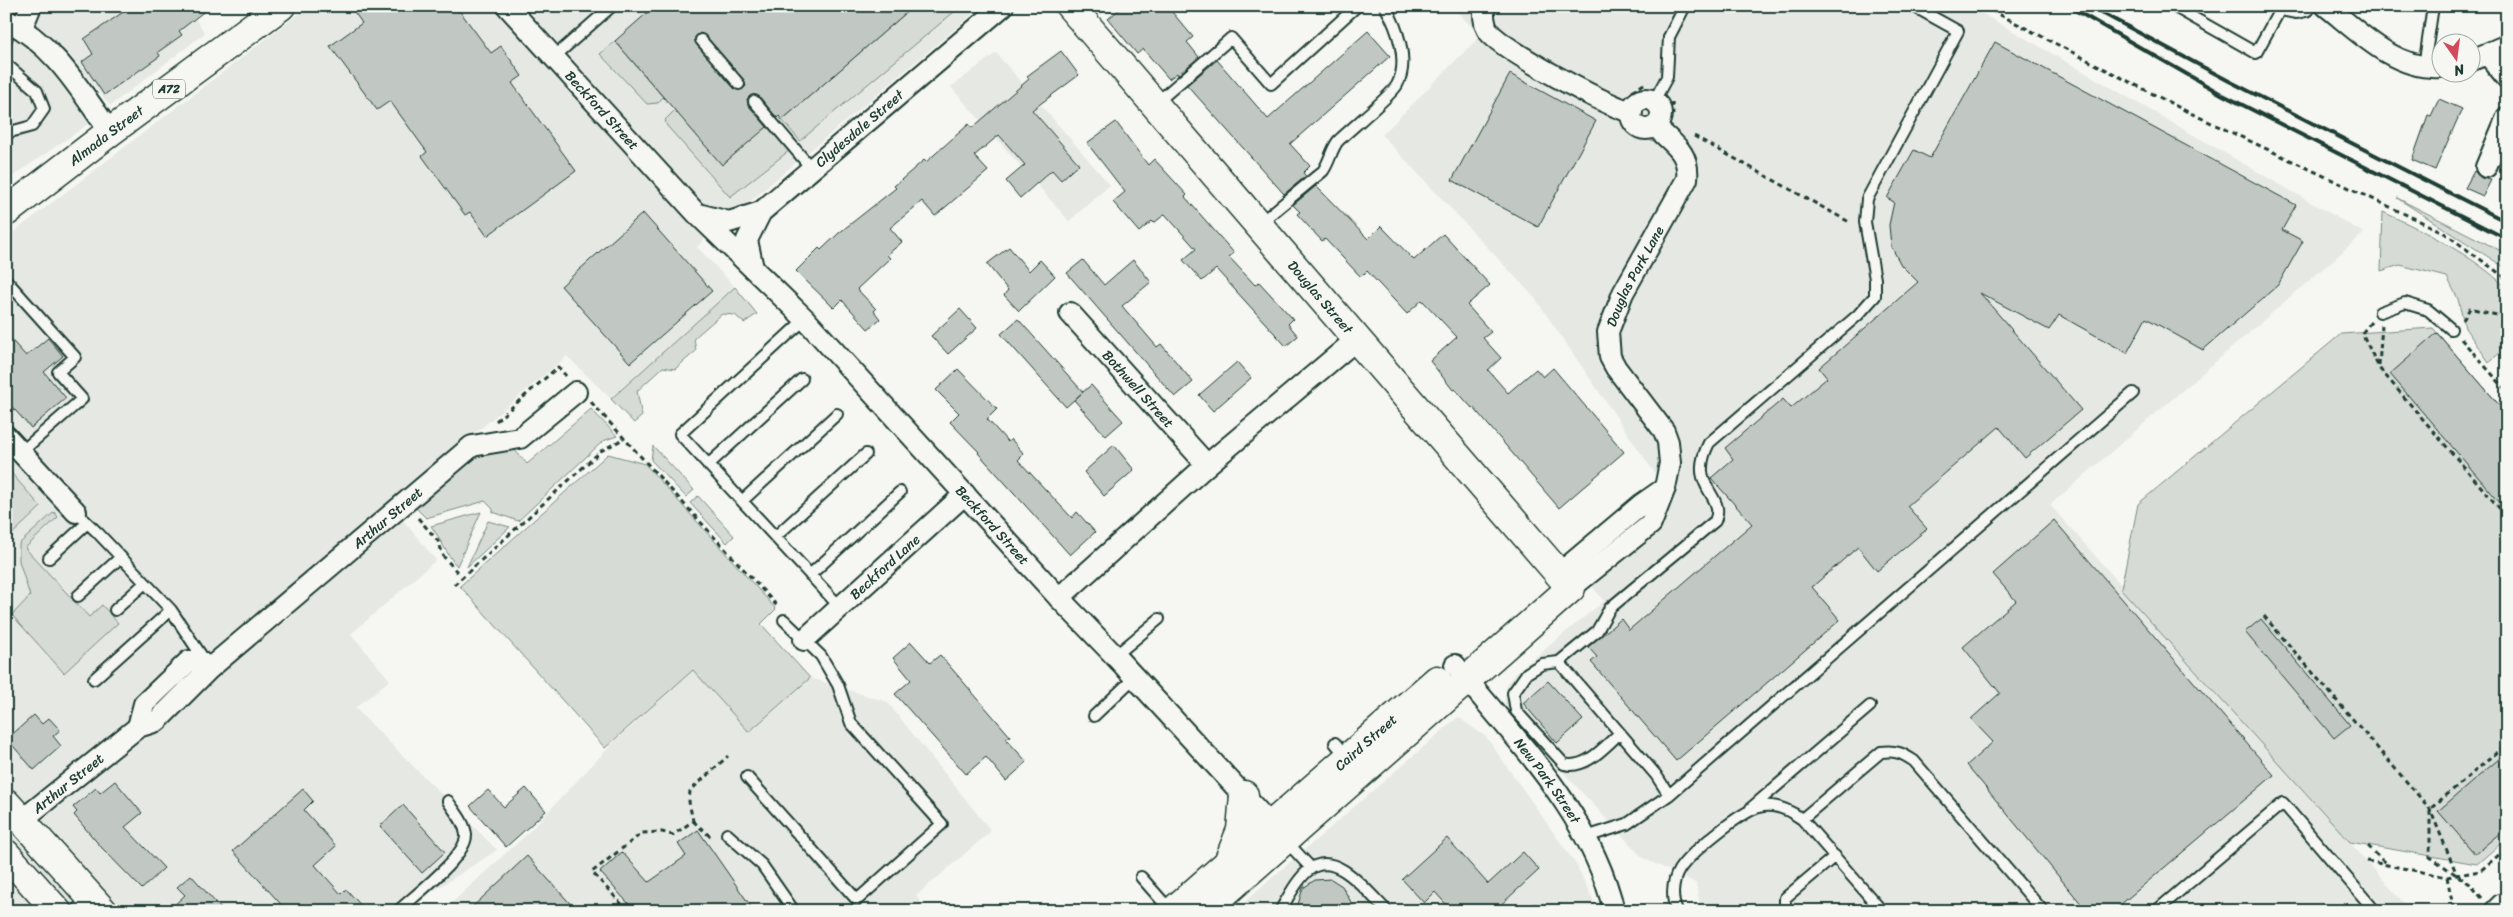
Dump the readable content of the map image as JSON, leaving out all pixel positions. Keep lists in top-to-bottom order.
{
  "streets": {
    "street": [
      "A72",
      "Beckford Street",
      "Clydesdale Street",
      "Almada Street",
      "Douglas Park Lane",
      "Douglas Street",
      "Bothwell Street",
      "Arthur Street",
      "Beckford Lane",
      "Caird Street",
      "New Park Street"
    ]
  },
  "crossings": [
    ["Beckford Street", "Clydesdale Street"],
    ["Beckford Street", "Beckford Lane"],
    ["Beckford Street", "Caird Street"],
    ["Douglas Park Lane", "Douglas Street"],
    ["Douglas Park Lane", "Caird Street"],
    ["Douglas Street", "Caird Street"],
    ["Caird Street", "New Park Street"]
  ],
  "north": "bottom"
}
